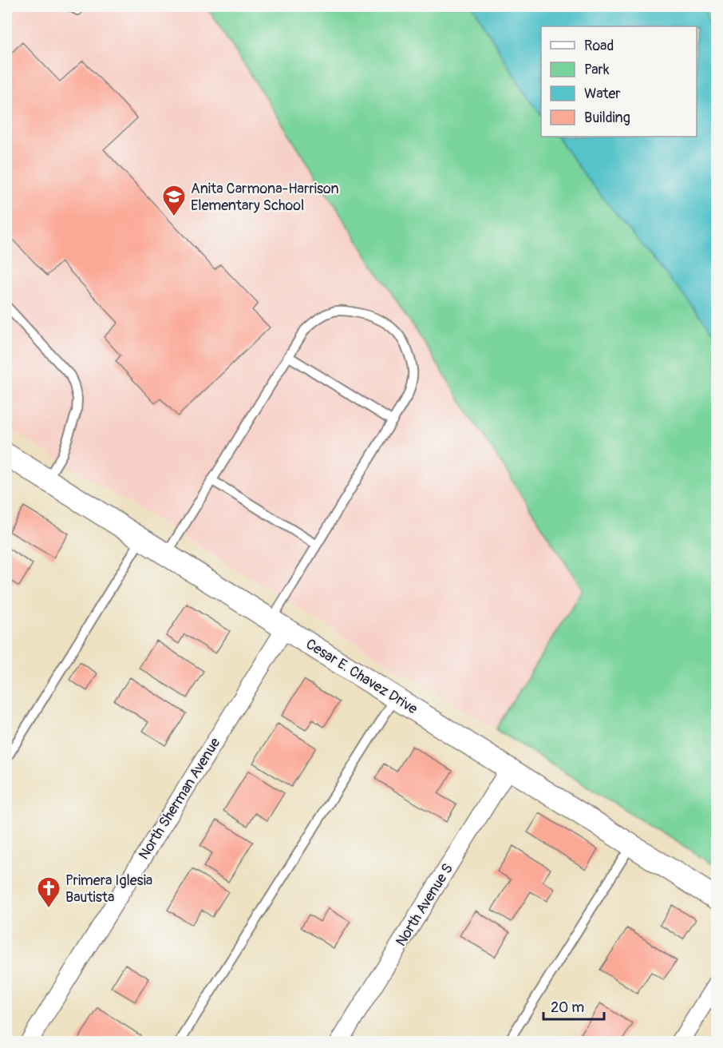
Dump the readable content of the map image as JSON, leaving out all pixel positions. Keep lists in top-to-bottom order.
{
  "streets": {
    "street": ["Cesar E. Chavez Drive", "North Sherman Avenue", "North Avenue S"]
  },
  "crossings": [
    ["Cesar E. Chavez Drive", "North Sherman Avenue"],
    ["Cesar E. Chavez Drive", "North Avenue S"]
  ],
  "places": {
    "school or university": ["Anita Carmona-Harrison Elementary School"],
    "church": ["Primera Iglesia Bautista"]
  },
  "legend": [
    "Road",
    "Park",
    "Water",
    "Building"
  ],
  "scale_bar": "20 m"
}
